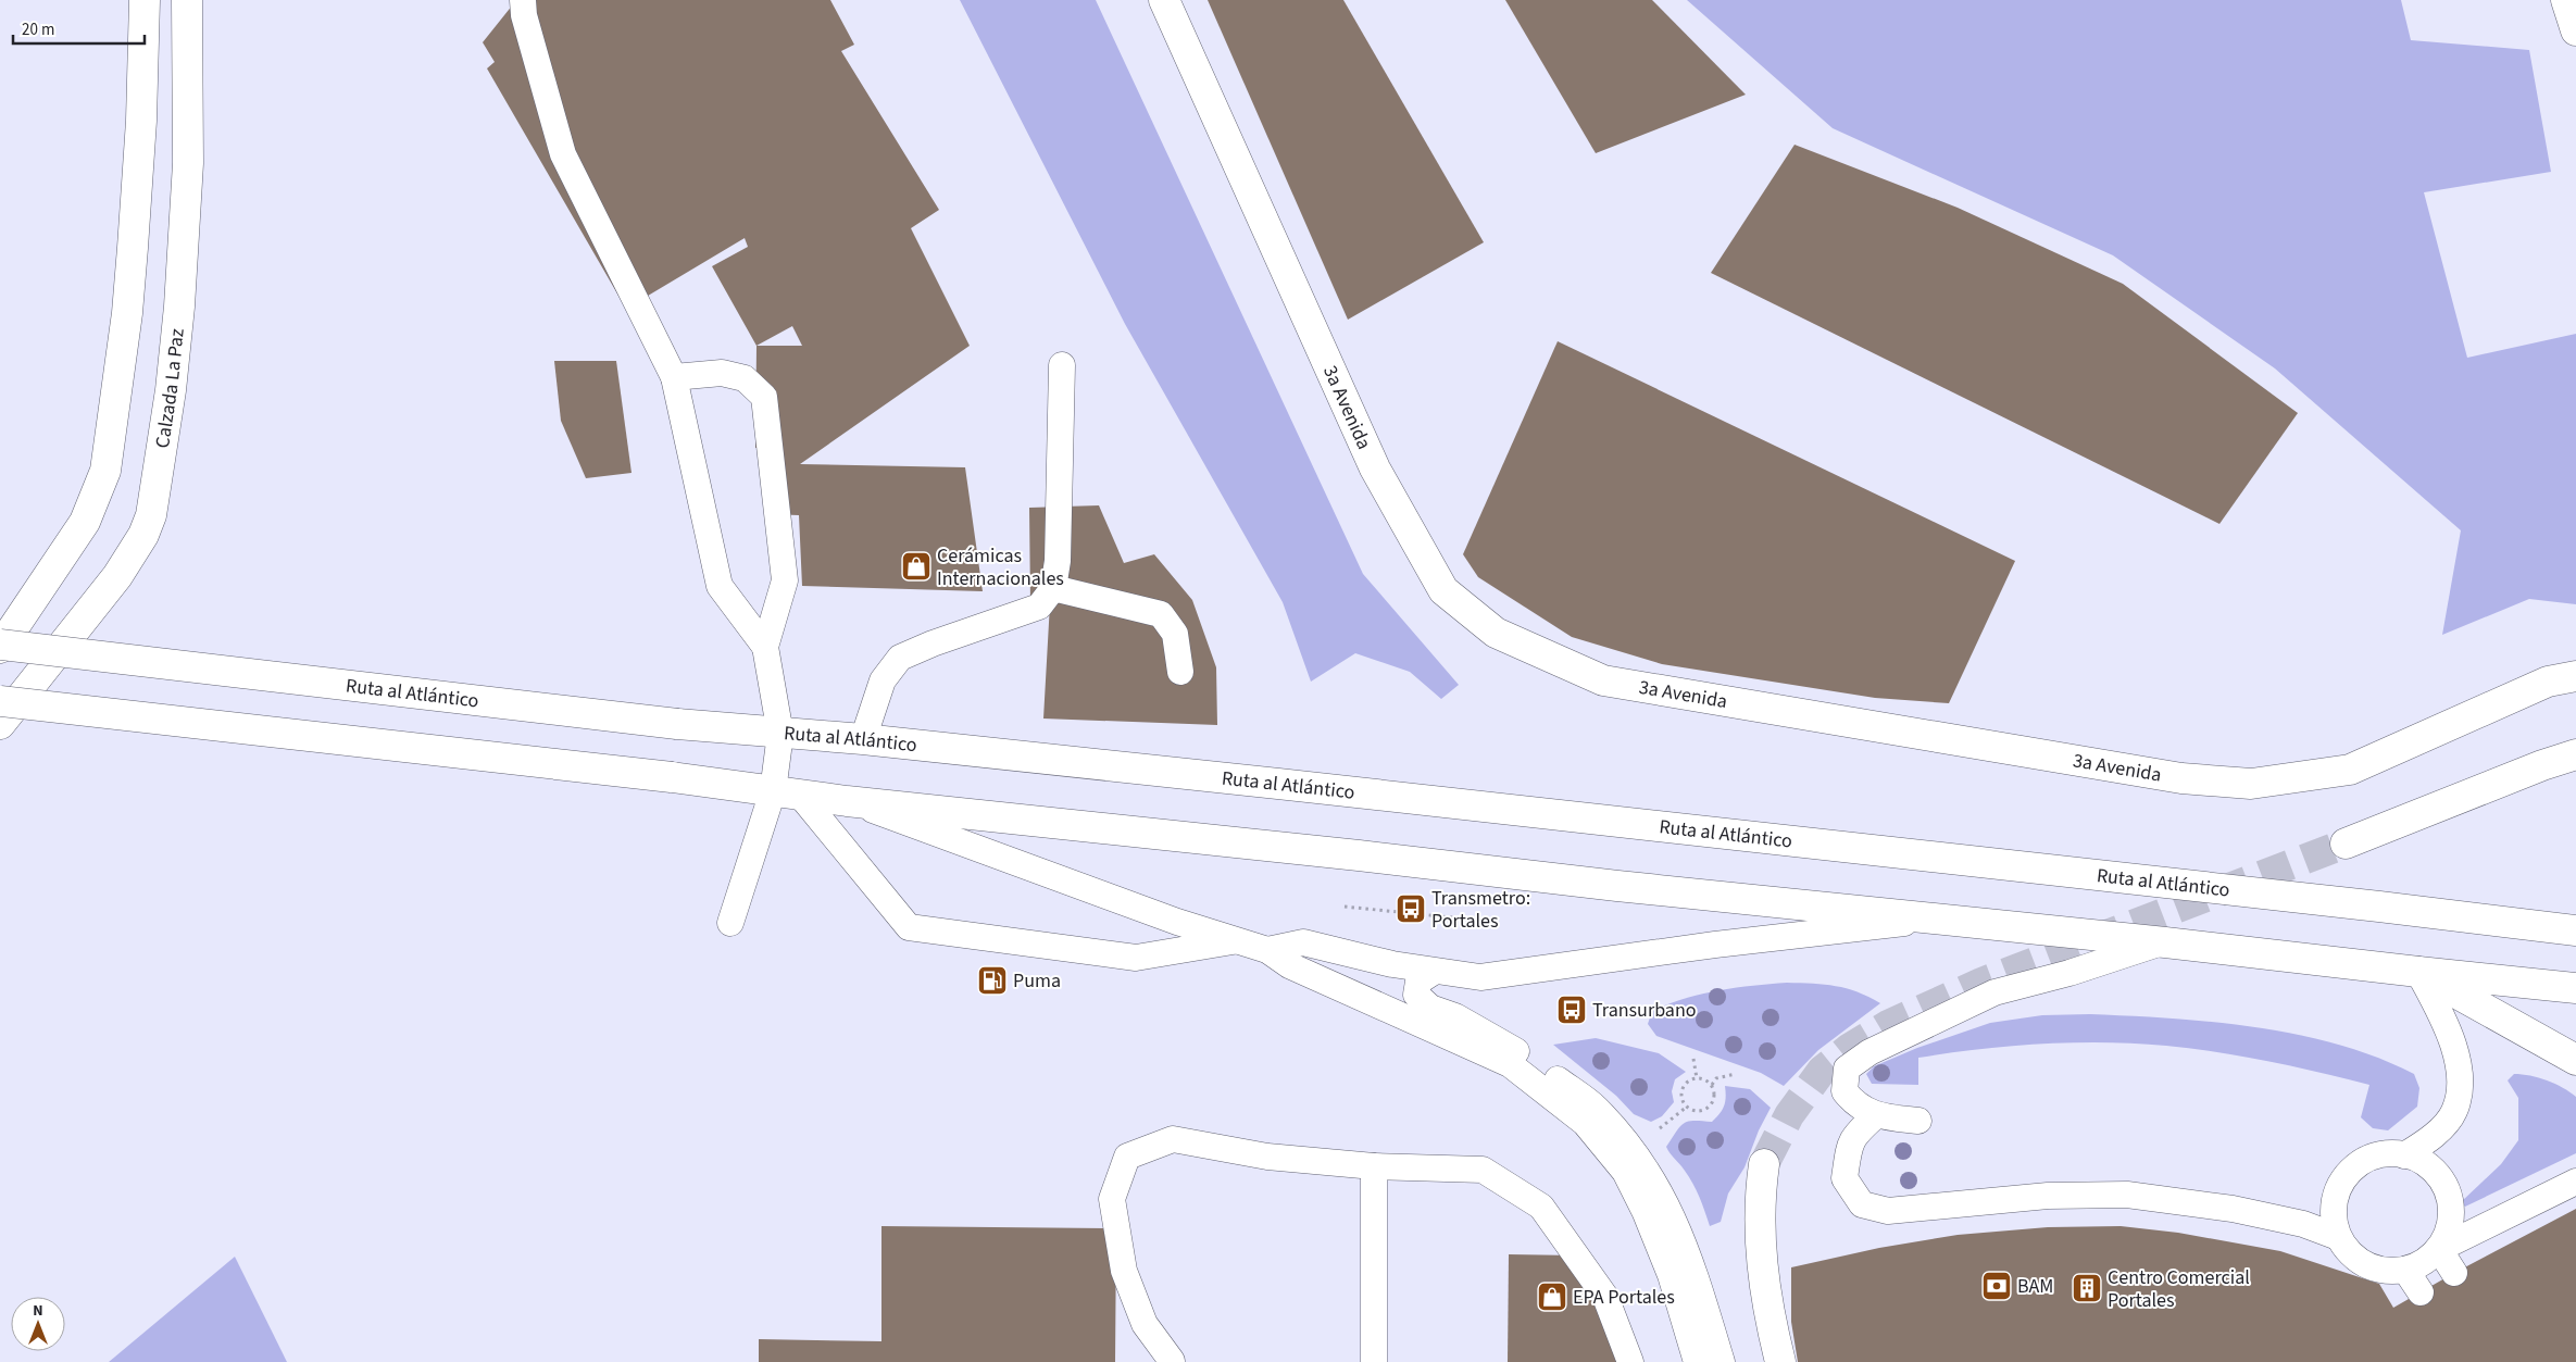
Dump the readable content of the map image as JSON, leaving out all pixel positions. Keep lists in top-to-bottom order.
{
  "streets": {
    "main road": ["Calzada La Paz", "3a Avenida", "Ruta al Atlántico"]
  },
  "places": {
    "shop": ["Cerámicas Internacionales", "EPA Portales"],
    "bus stop": ["Transmetro: Portales", "Transurbano"],
    "fuel station": ["Puma"],
    "bank": ["BAM"],
    "building": ["Centro Comercial Portales"]
  },
  "scale_bar": "20 m",
  "north": "top"
}
